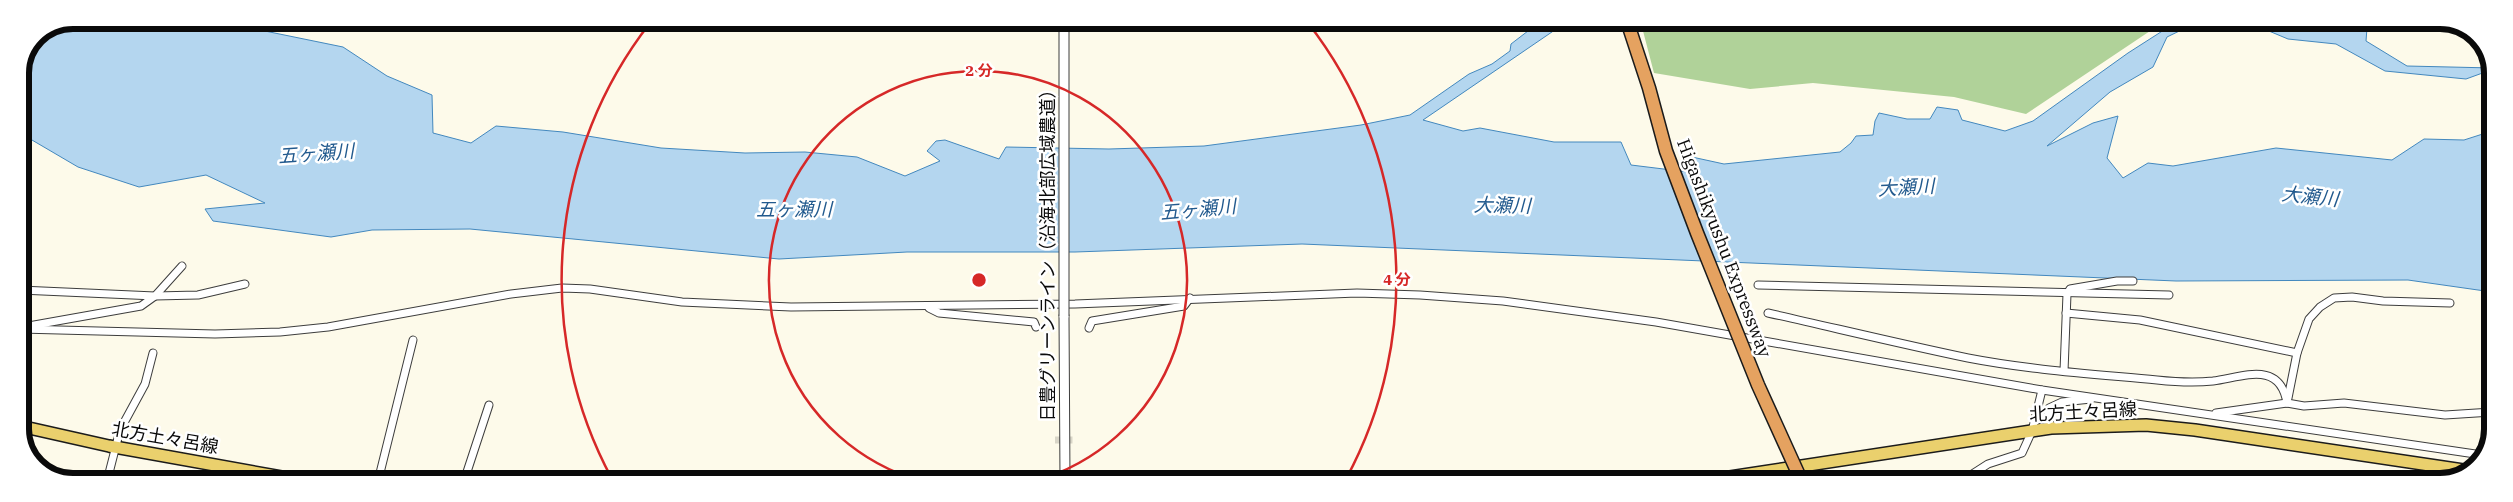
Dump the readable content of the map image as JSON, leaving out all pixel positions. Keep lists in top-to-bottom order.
{
  "streets": {
    "highway": ["Higashikyushu Expressway"],
    "main road": ["北方土々呂線"],
    "street": ["日豊グリーンライン（沿海北部広域農道）"]
  },
  "water": ["五ヶ瀬川", "大瀬川"],
  "rings": ["2 分", "4 分"]
}
